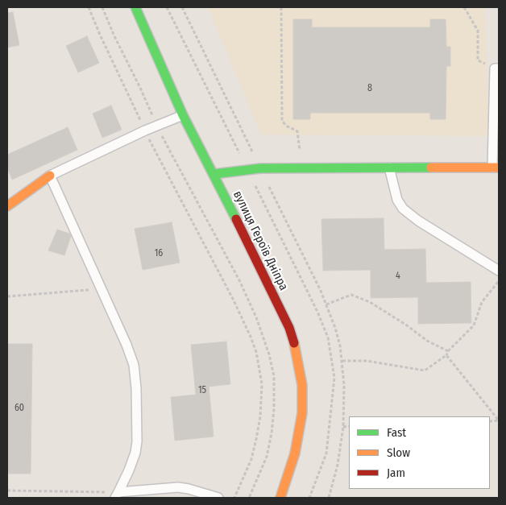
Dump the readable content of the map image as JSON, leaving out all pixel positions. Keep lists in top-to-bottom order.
{
  "streets": {
    "street": ["вулиця Героїв Дніпра"]
  },
  "house_numbers": [
    "8",
    "16",
    "4",
    "15",
    "60"
  ],
  "legend": ["Fast", "Slow", "Jam"]
}
